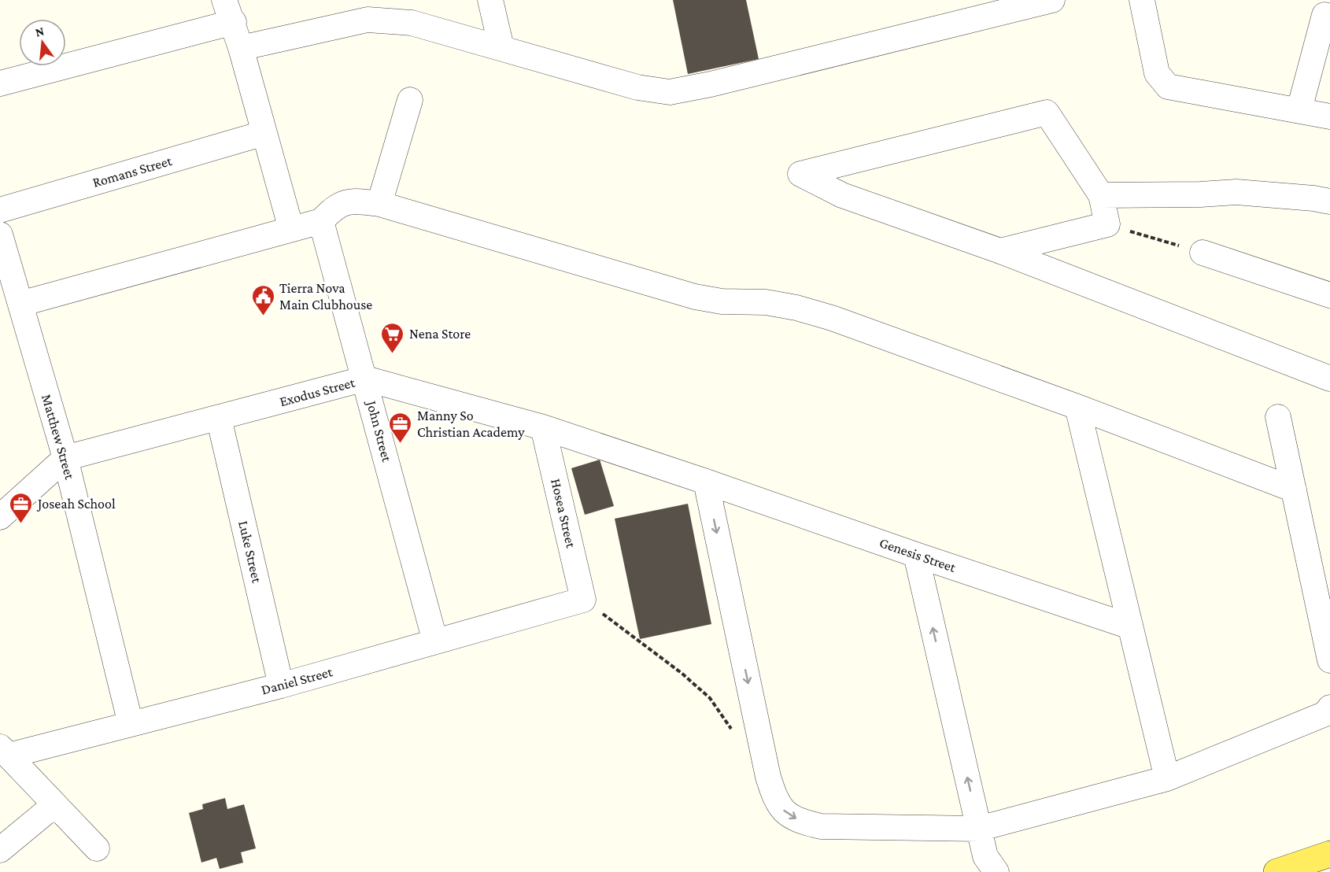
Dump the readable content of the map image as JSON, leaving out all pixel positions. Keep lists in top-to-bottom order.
{
  "streets": {
    "street": [
      "Romans Street",
      "Exodus Street",
      "John Street",
      "Matthew Street",
      "Hosea Street",
      "Luke Street",
      "Genesis Street",
      "Daniel Street"
    ]
  },
  "crossings": [
    ["Exodus Street", "John Street"],
    ["Exodus Street", "Matthew Street"],
    ["Exodus Street", "Hosea Street"],
    ["Exodus Street", "Luke Street"],
    ["Exodus Street", "Genesis Street"],
    ["John Street", "Daniel Street"],
    ["Matthew Street", "Daniel Street"],
    ["Hosea Street", "Daniel Street"],
    ["Luke Street", "Daniel Street"]
  ],
  "places": {
    "public building": ["Tierra Nova Main Clubhouse"],
    "supermarket": ["Nena Store"],
    "office": ["Manny So Christian Academy", "Joseah School"]
  },
  "north": "top"
}
